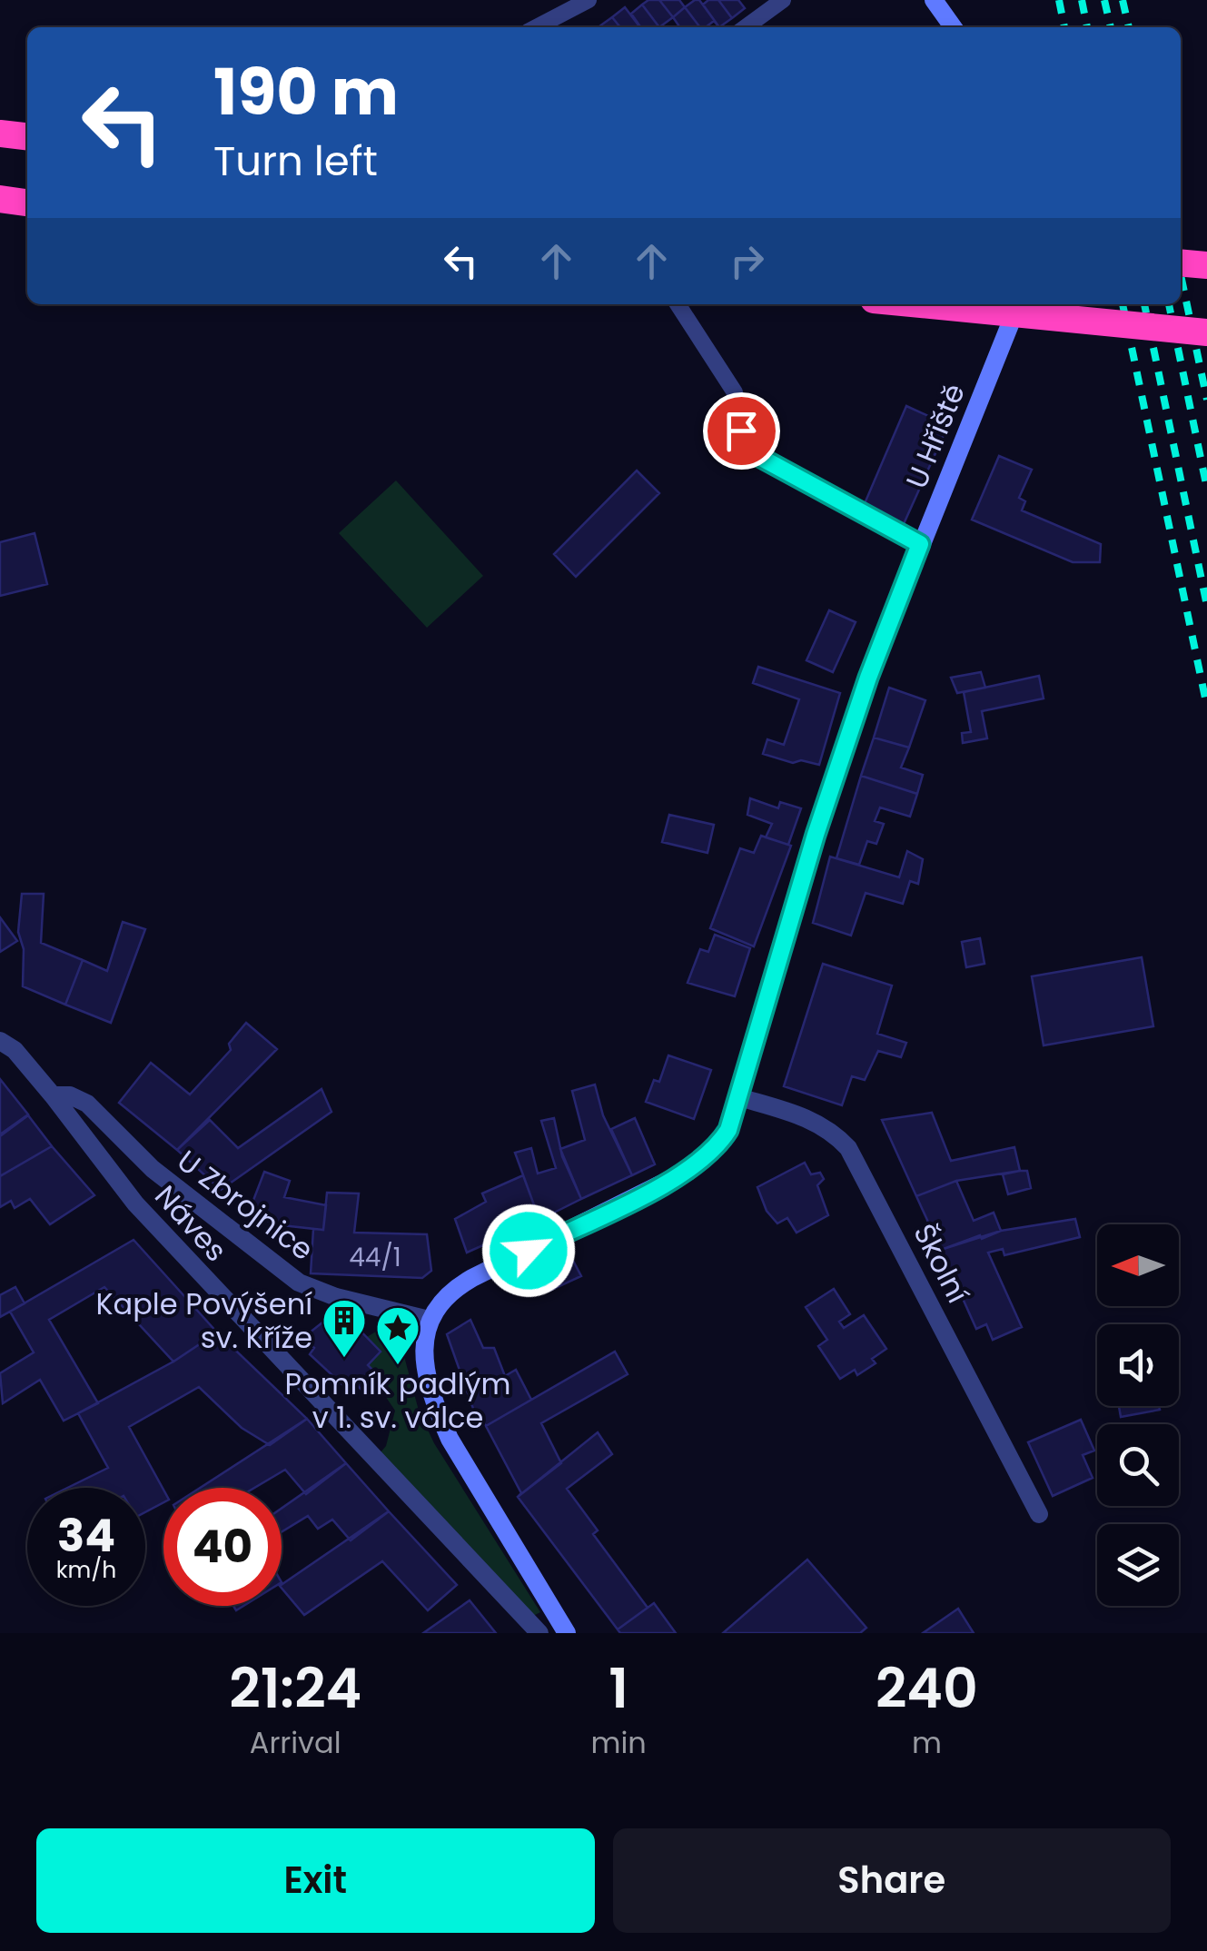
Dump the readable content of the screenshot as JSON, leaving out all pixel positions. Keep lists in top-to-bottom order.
{
  "streets": {
    "street": [
      "U Hřiště",
      "U Zbrojnice",
      "Náves",
      "Školní"
    ]
  },
  "crossings": [
    ["U Hřiště", "U Zbrojnice"],
    ["U Hřiště", "Školní"],
    ["U Zbrojnice", "Náves"]
  ],
  "places": {
    "building": ["Kaple Povýšení sv. Kříže"],
    "place": ["Pomník padlým v 1. sv. válce"]
  },
  "house_numbers": ["44/1"],
  "north": "left",
  "page": {
    "turn": ["190 m", "Turn left"],
    "speed": "34 km/h",
    "limit": "40",
    "eta": [
      "21:24",
      "Arrival",
      "1",
      "min",
      "240",
      "m"
    ],
    "buttons": ["Exit", "Share"]
  }
}
